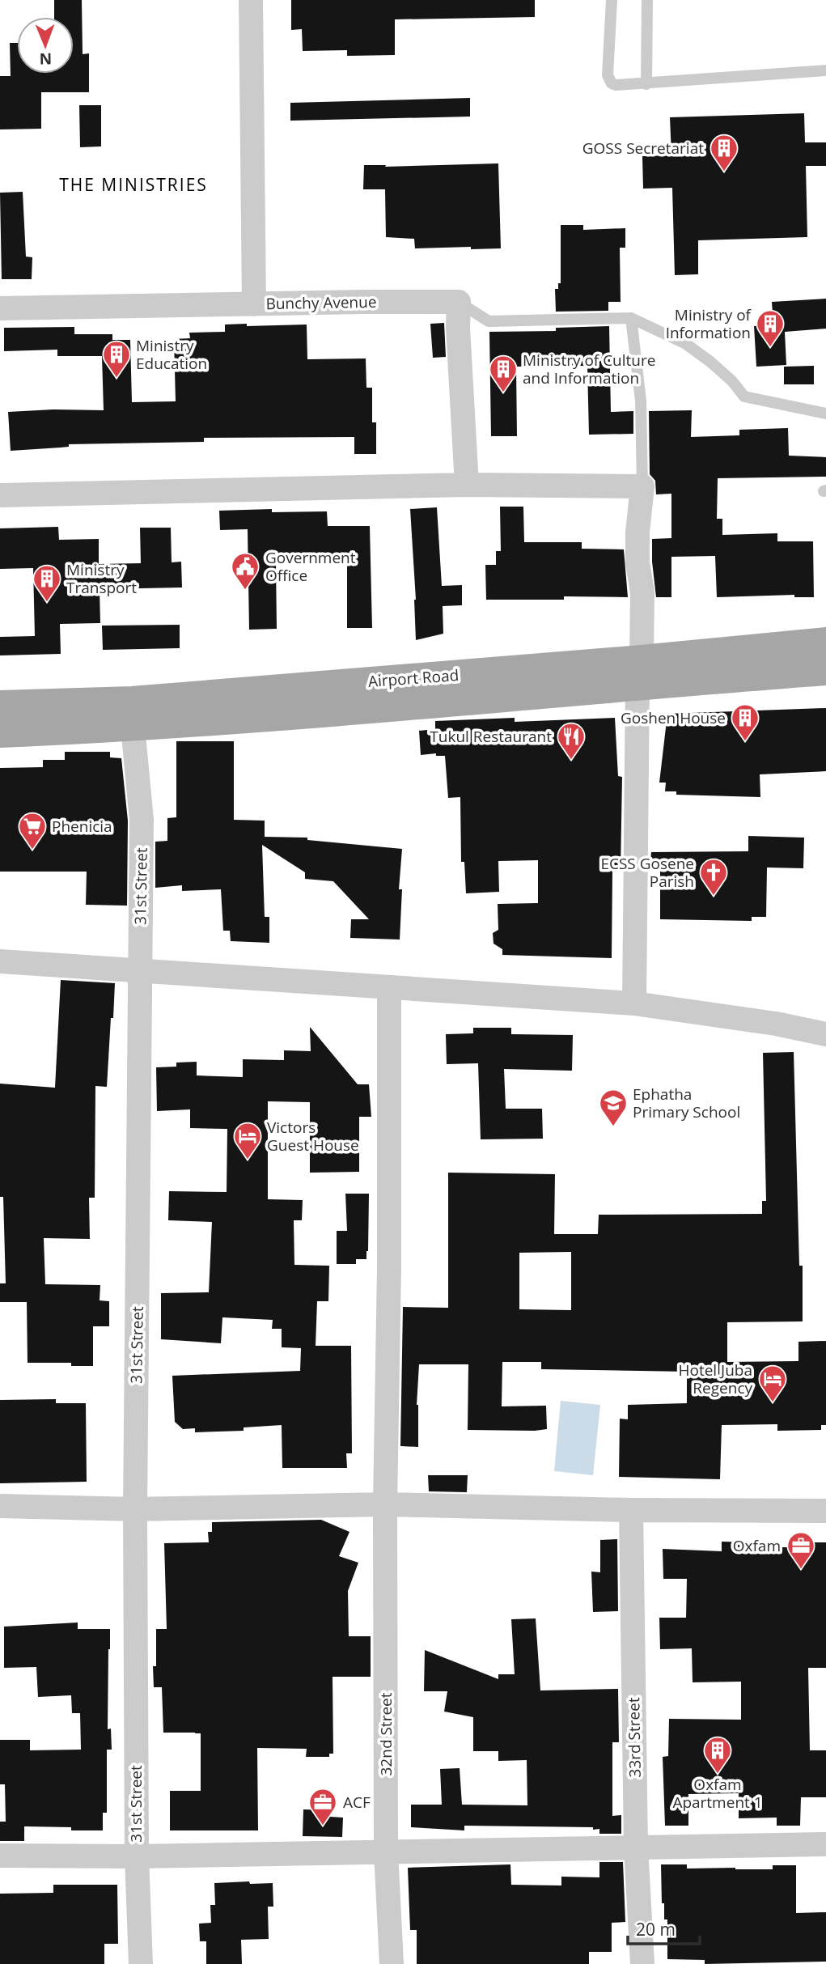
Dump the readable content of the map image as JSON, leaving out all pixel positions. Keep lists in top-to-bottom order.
{
  "streets": {
    "main road": ["Airport Road"],
    "street": [
      "Bunchy Avenue",
      "31st Street",
      "32nd Street",
      "33rd Street"
    ]
  },
  "crossings": [
    ["Airport Road", "31st Street"]
  ],
  "districts": ["THE MINISTRIES"],
  "places": {
    "building": [
      "GOSS Secretariat",
      "Ministry of Information",
      "Ministry Education",
      "Ministry of Culture and Information",
      "Ministry Transport",
      "Goshen House",
      "Oxfam Apartment 1"
    ],
    "public building": ["Government Office"],
    "restaurant": ["Tukul Restaurant"],
    "supermarket": ["Phenicia"],
    "church": ["ECSS Gosene Parish"],
    "school or university": ["Ephatha Primary School"],
    "hotel": ["Victors Guest House", "Hotel Juba Regency"],
    "office": ["Oxfam", "ACF"]
  },
  "scale_bar": "20 m",
  "north": "bottom"
}
